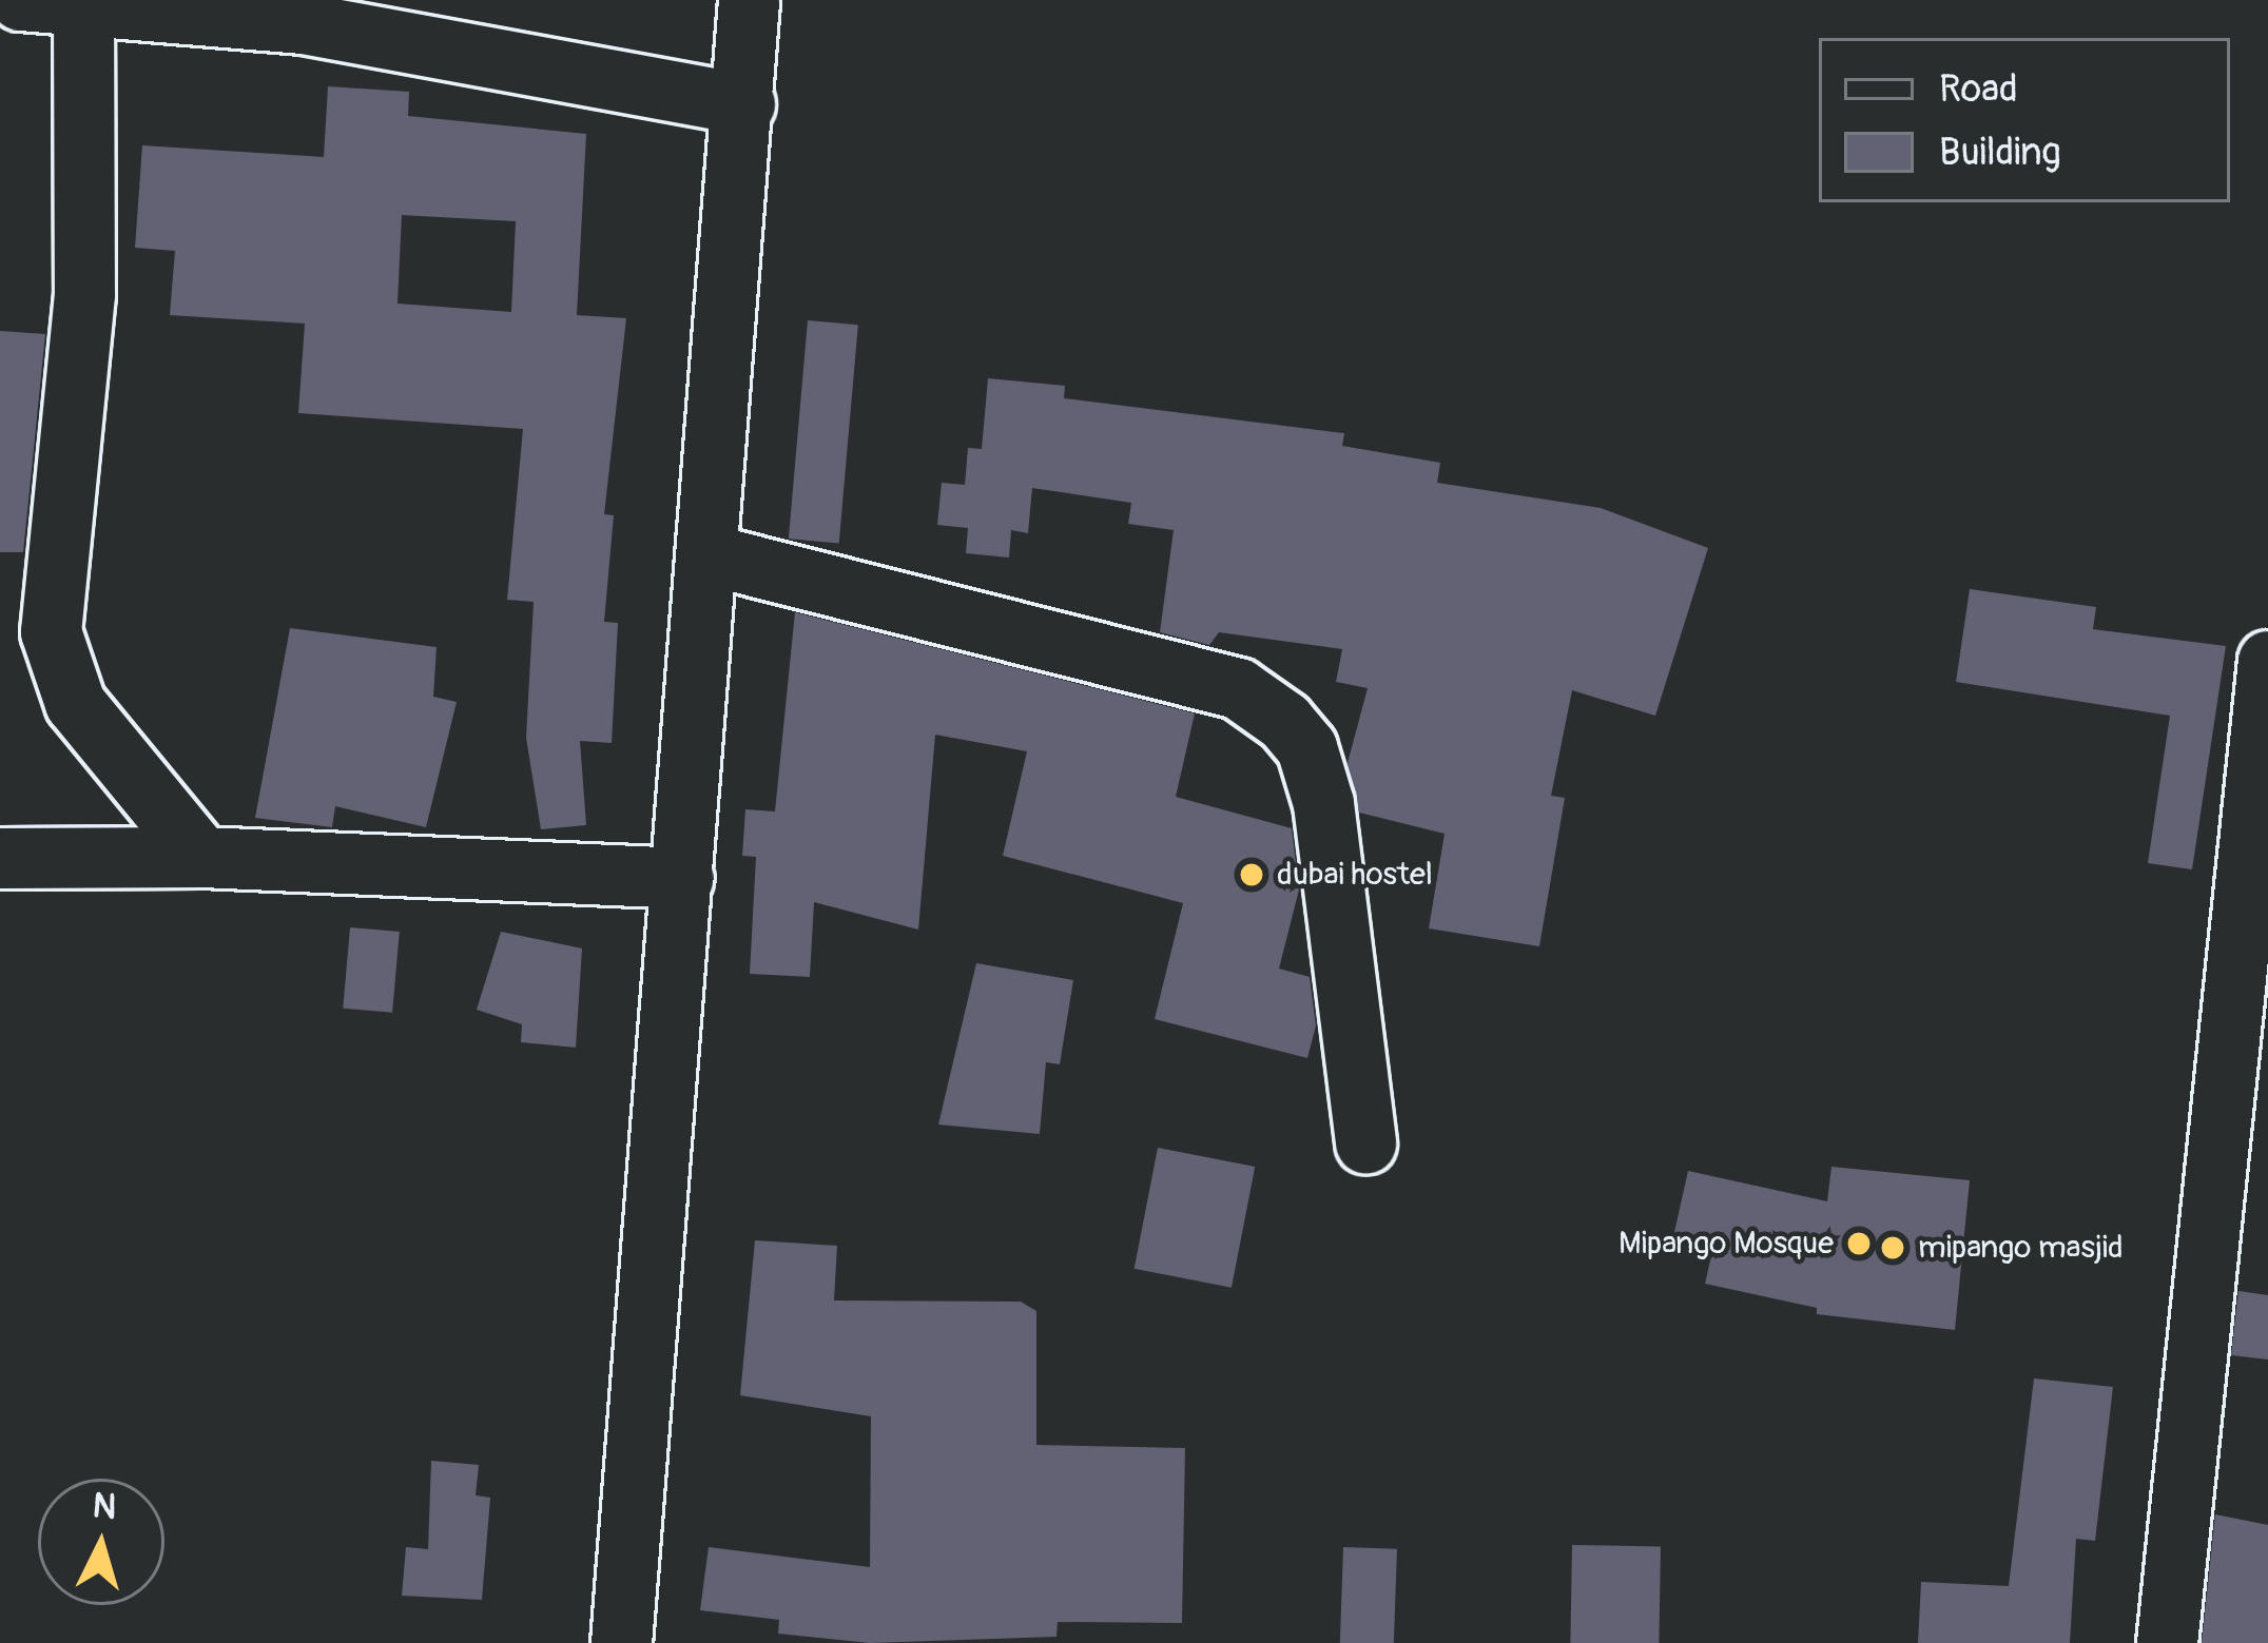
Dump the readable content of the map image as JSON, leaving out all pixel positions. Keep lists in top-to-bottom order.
{
  "places": ["dubai hostel", "Mipango Mosque", "mipango masjid"],
  "legend": ["Road", "Building"],
  "north": "top"
}
